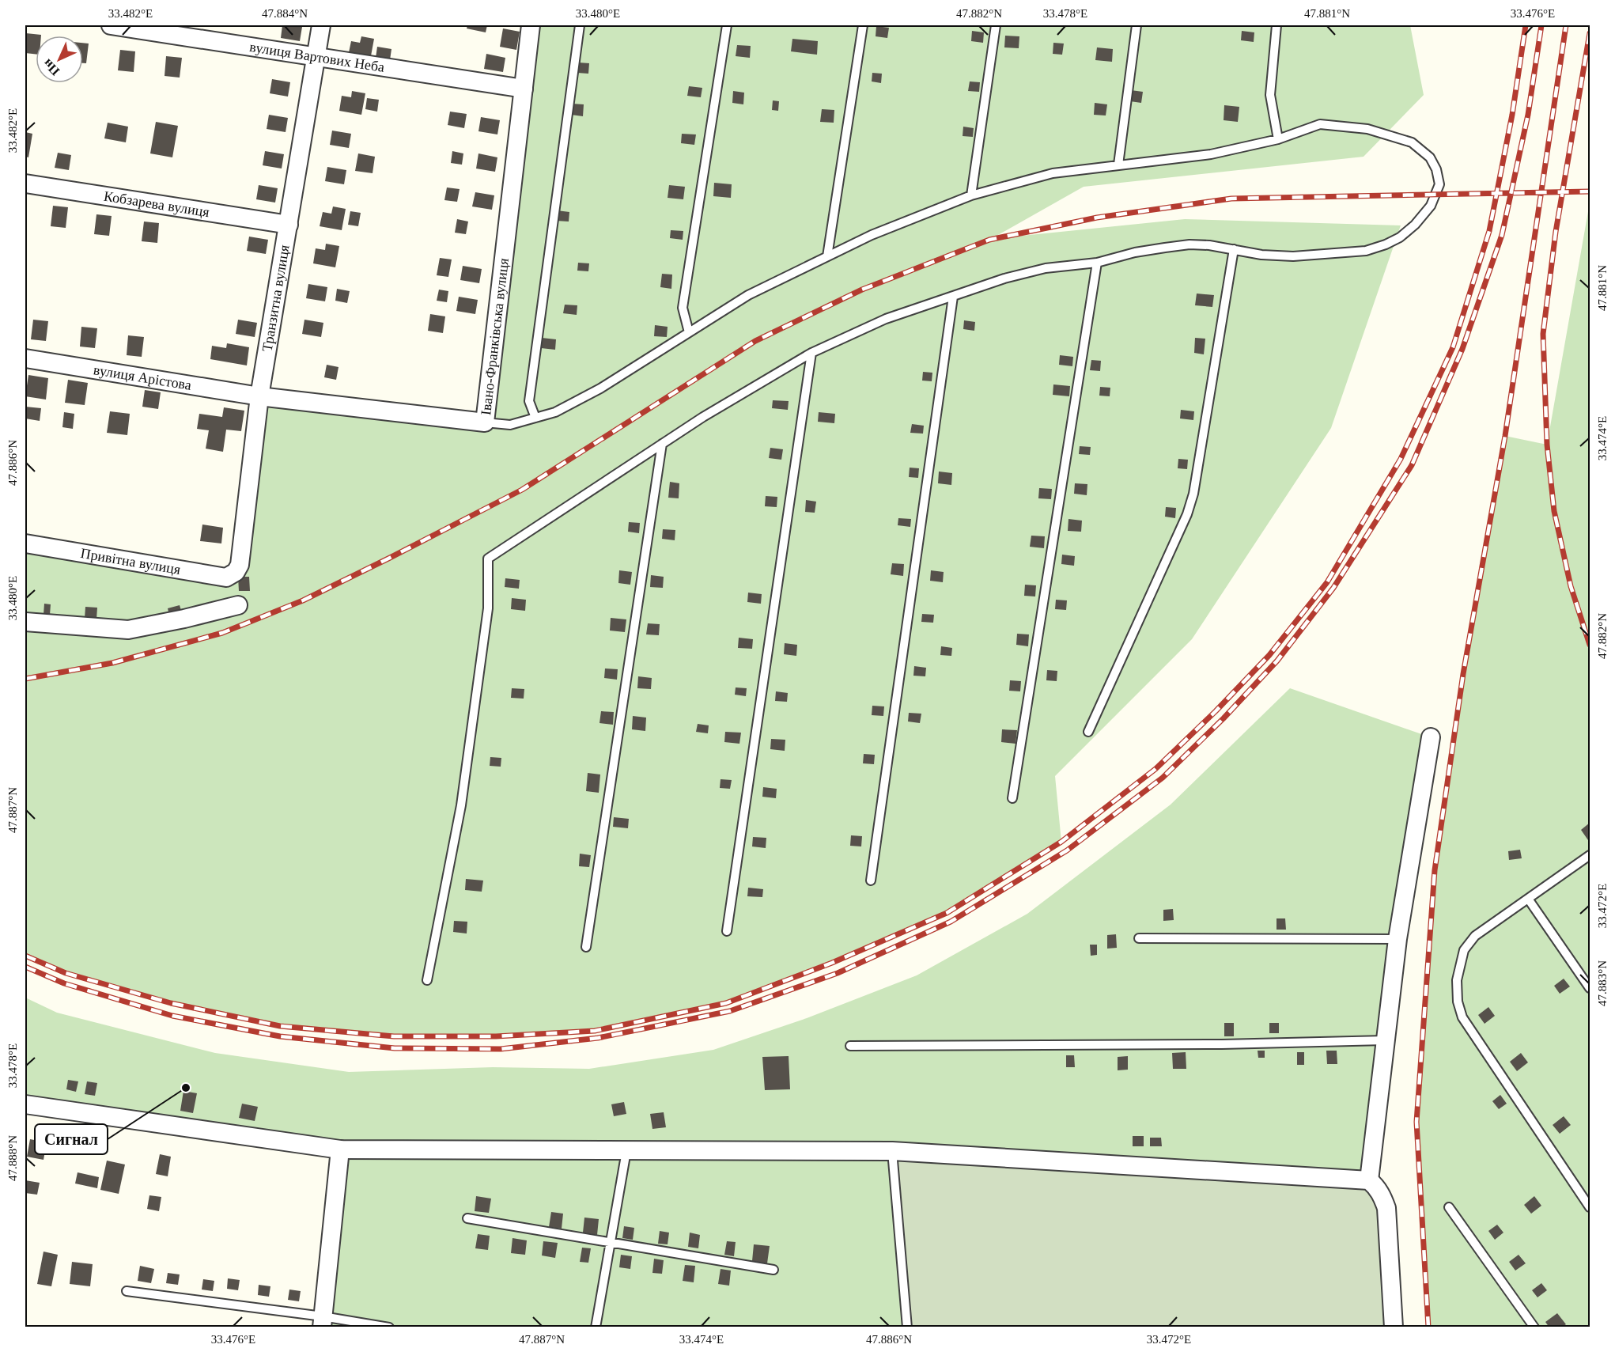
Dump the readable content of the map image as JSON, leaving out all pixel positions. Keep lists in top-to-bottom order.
{
  "streets": {
    "street": [
      "вулиця Вартових Неба",
      "Кобзарева вулиця",
      "Транзитна вулиця",
      "Івано-Франківська вулиця",
      "вулиця Арістова",
      "Привітна вулиця"
    ]
  },
  "crossings": [
    ["вулиця Вартових Неба", "Транзитна вулиця"],
    ["вулиця Вартових Неба", "Івано-Франківська вулиця"],
    ["Кобзарева вулиця", "Транзитна вулиця"],
    ["Транзитна вулиця", "Івано-Франківська вулиця"],
    ["Транзитна вулиця", "вулиця Арістова"],
    ["Транзитна вулиця", "Привітна вулиця"],
    ["Івано-Франківська вулиця", "вулиця Арістова"]
  ],
  "places": ["Сигнал"],
  "north": "bottom left",
  "coordinates": [
    "33.482°E",
    "47.884°N",
    "33.480°E",
    "47.882°N",
    "33.478°E",
    "47.881°N",
    "33.476°E",
    "33.474°E",
    "47.886°N",
    "47.887°N",
    "33.472°E",
    "47.883°N",
    "47.888°N"
  ]
}
